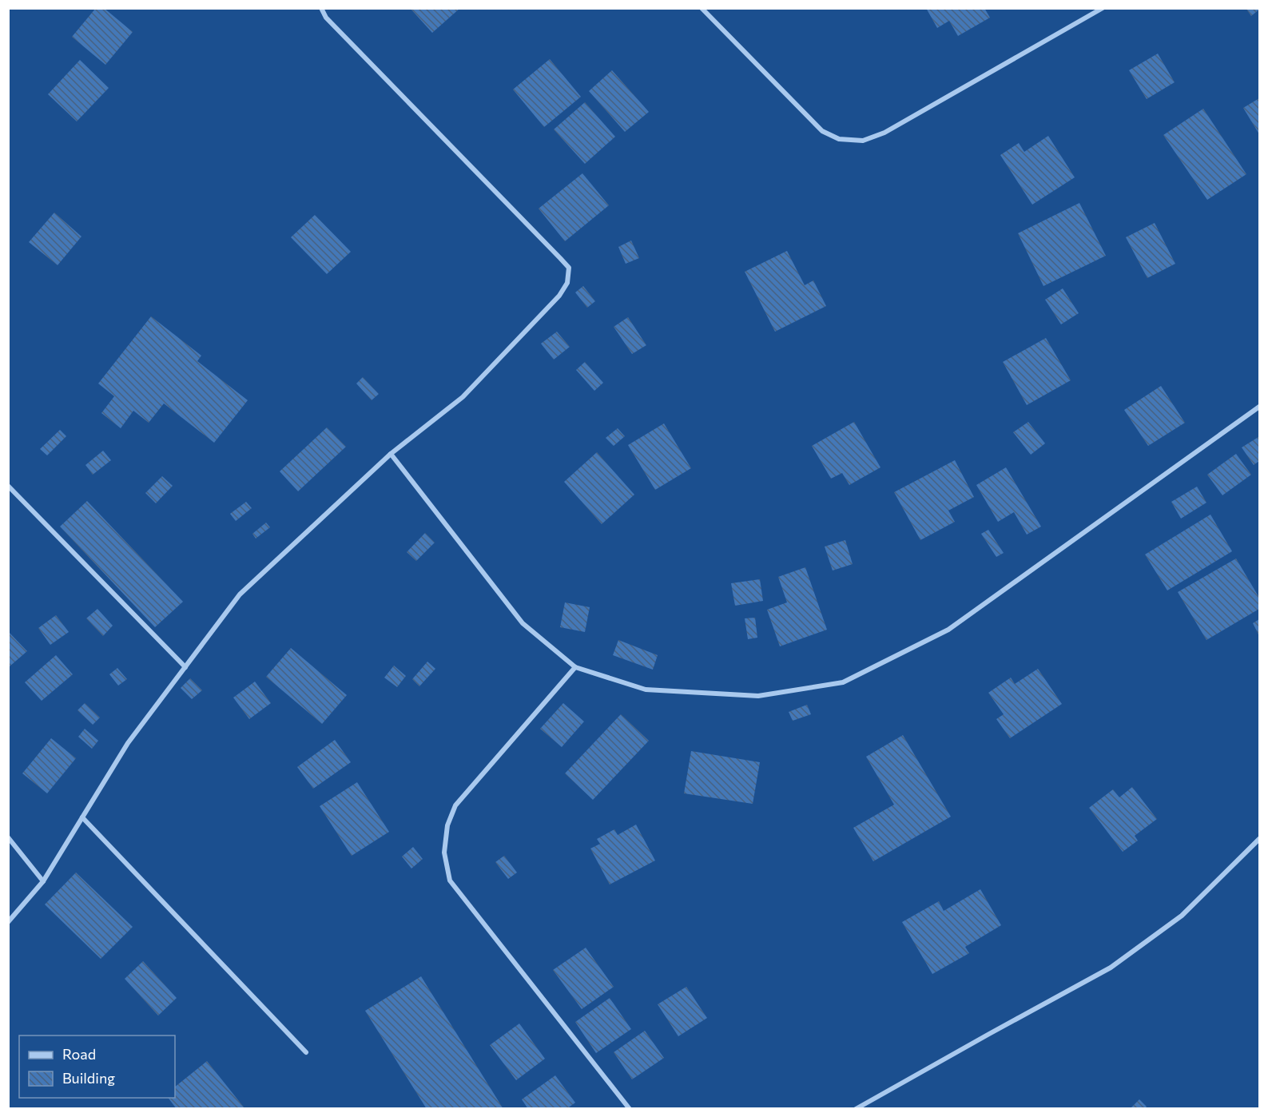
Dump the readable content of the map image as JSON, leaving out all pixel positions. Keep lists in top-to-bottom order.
{
  "legend": ["Road", "Building"]
}
